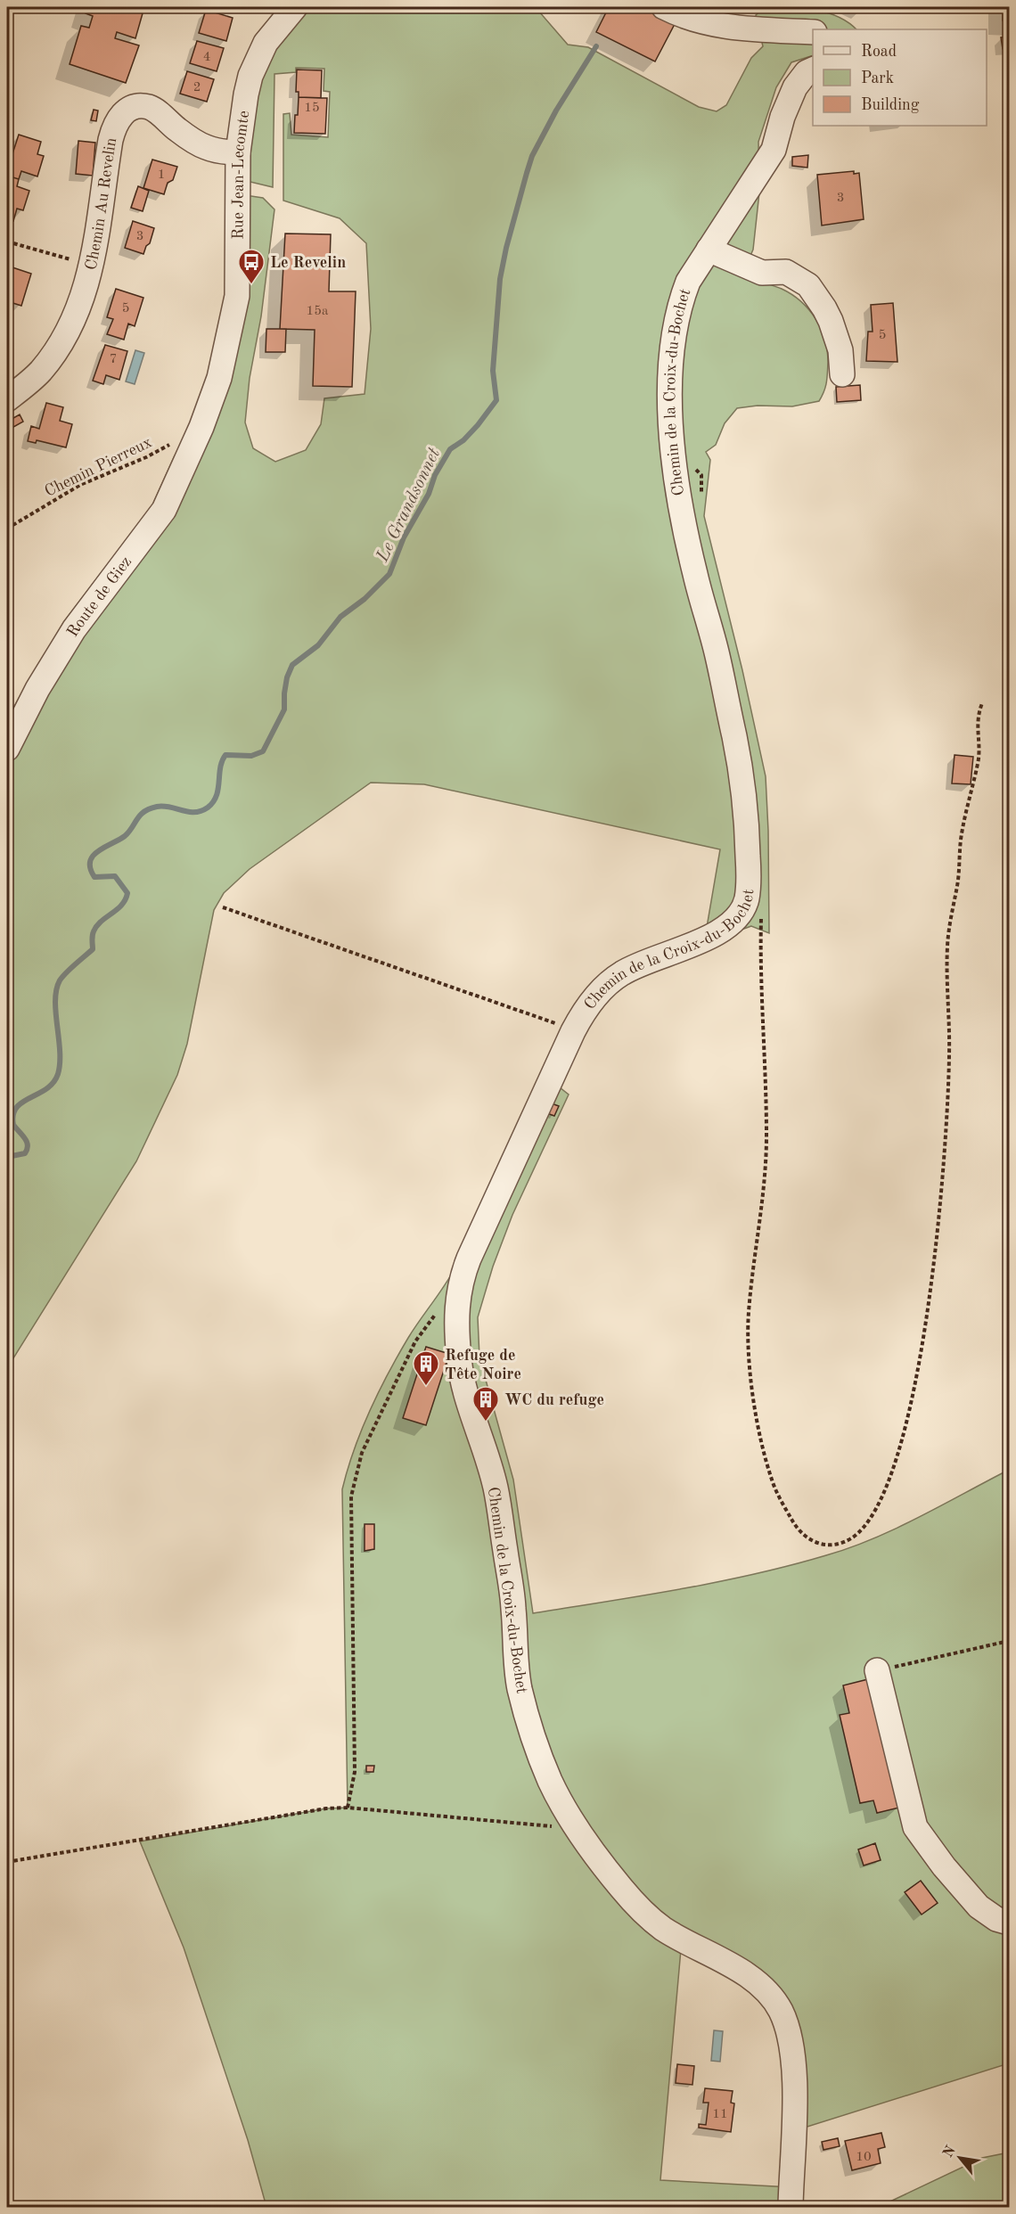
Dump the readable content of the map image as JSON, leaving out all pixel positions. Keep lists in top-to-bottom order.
{
  "streets": {
    "street": [
      "Rue Jean-Lecomte",
      "Chemin Au Revelin",
      "Chemin de la Croix-du-Bochet",
      "Route de Giez"
    ],
    "path": ["Chemin Pierreux"]
  },
  "crossings": [
    ["Rue Jean-Lecomte", "Chemin Au Revelin"],
    ["Rue Jean-Lecomte", "Chemin Pierreux"],
    ["Rue Jean-Lecomte", "Route de Giez"],
    ["Chemin Pierreux", "Route de Giez"]
  ],
  "water": ["Le Grandsonnet"],
  "places": {
    "bus stop": ["Le Revelin"],
    "building": ["Refuge de Tête Noire", "WC du refuge"]
  },
  "house_numbers": [
    "4",
    "2",
    "15",
    "1",
    "3",
    "3",
    "5",
    "15a",
    "5",
    "7",
    "11",
    "10"
  ],
  "legend": ["Road", "Park", "Building"],
  "north": "top left"
}
